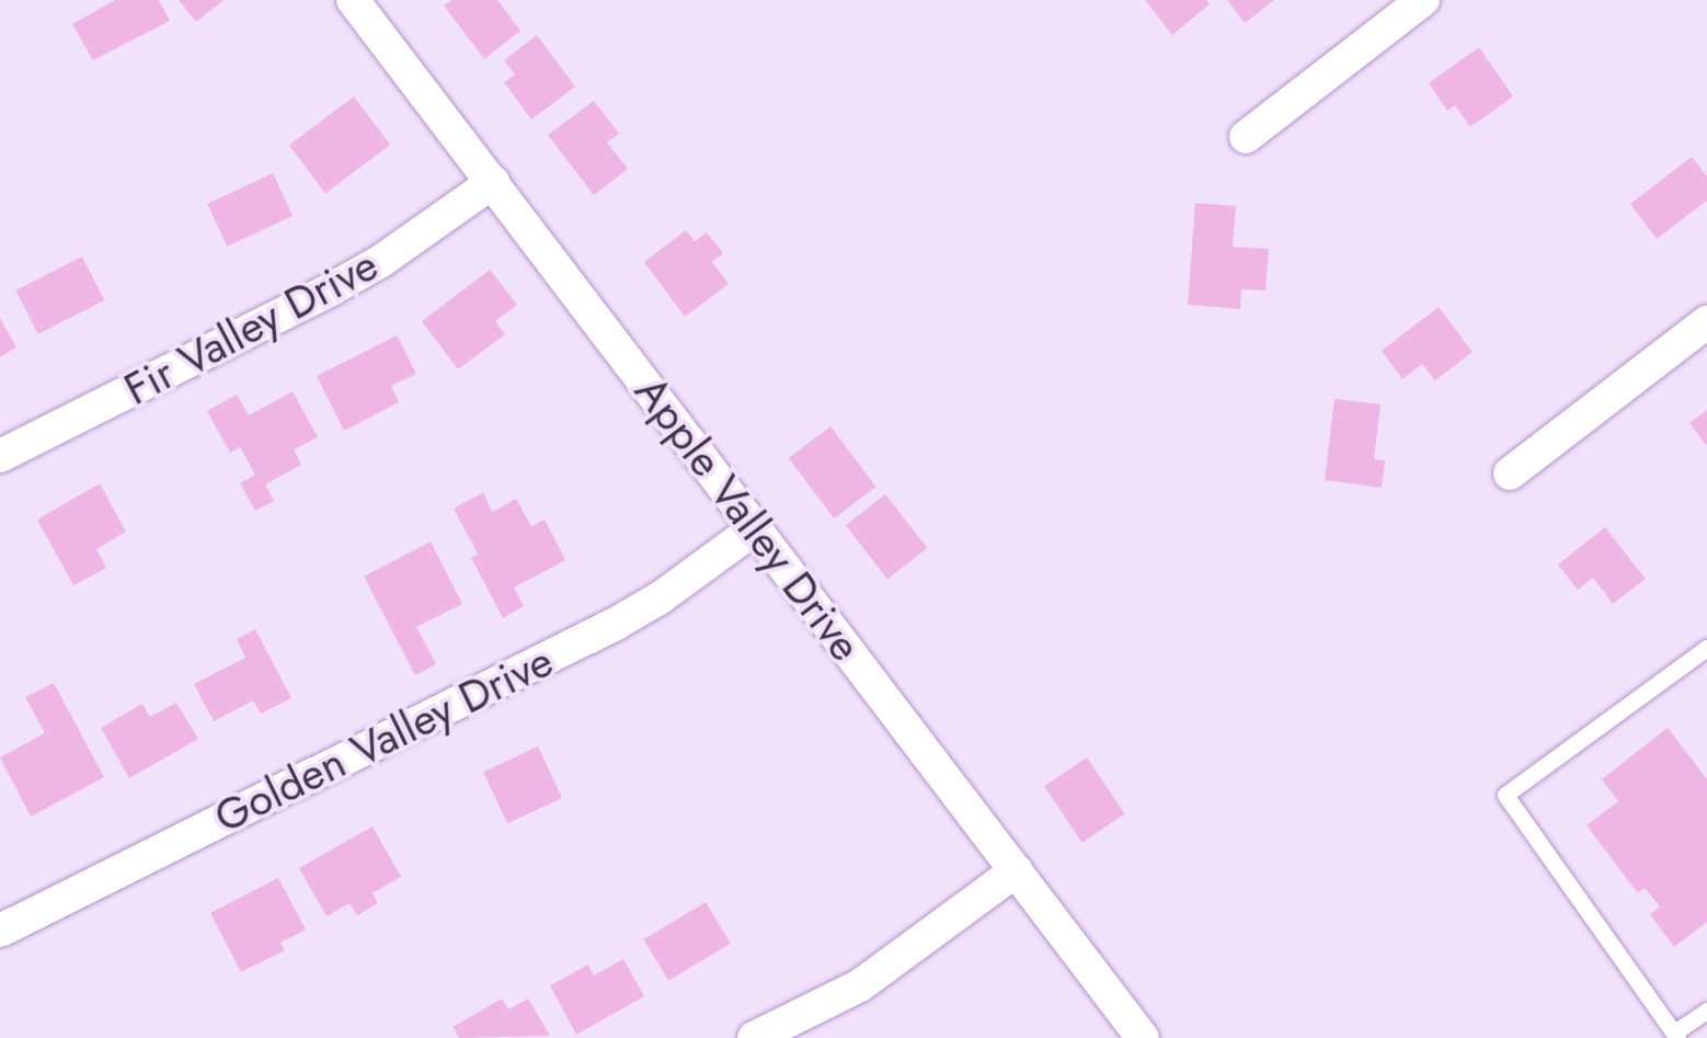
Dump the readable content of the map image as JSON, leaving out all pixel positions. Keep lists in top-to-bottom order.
{
  "streets": {
    "street": ["Fir Valley Drive", "Apple Valley Drive", "Golden Valley Drive"]
  },
  "crossings": [
    ["Fir Valley Drive", "Apple Valley Drive"],
    ["Apple Valley Drive", "Golden Valley Drive"]
  ]
}
